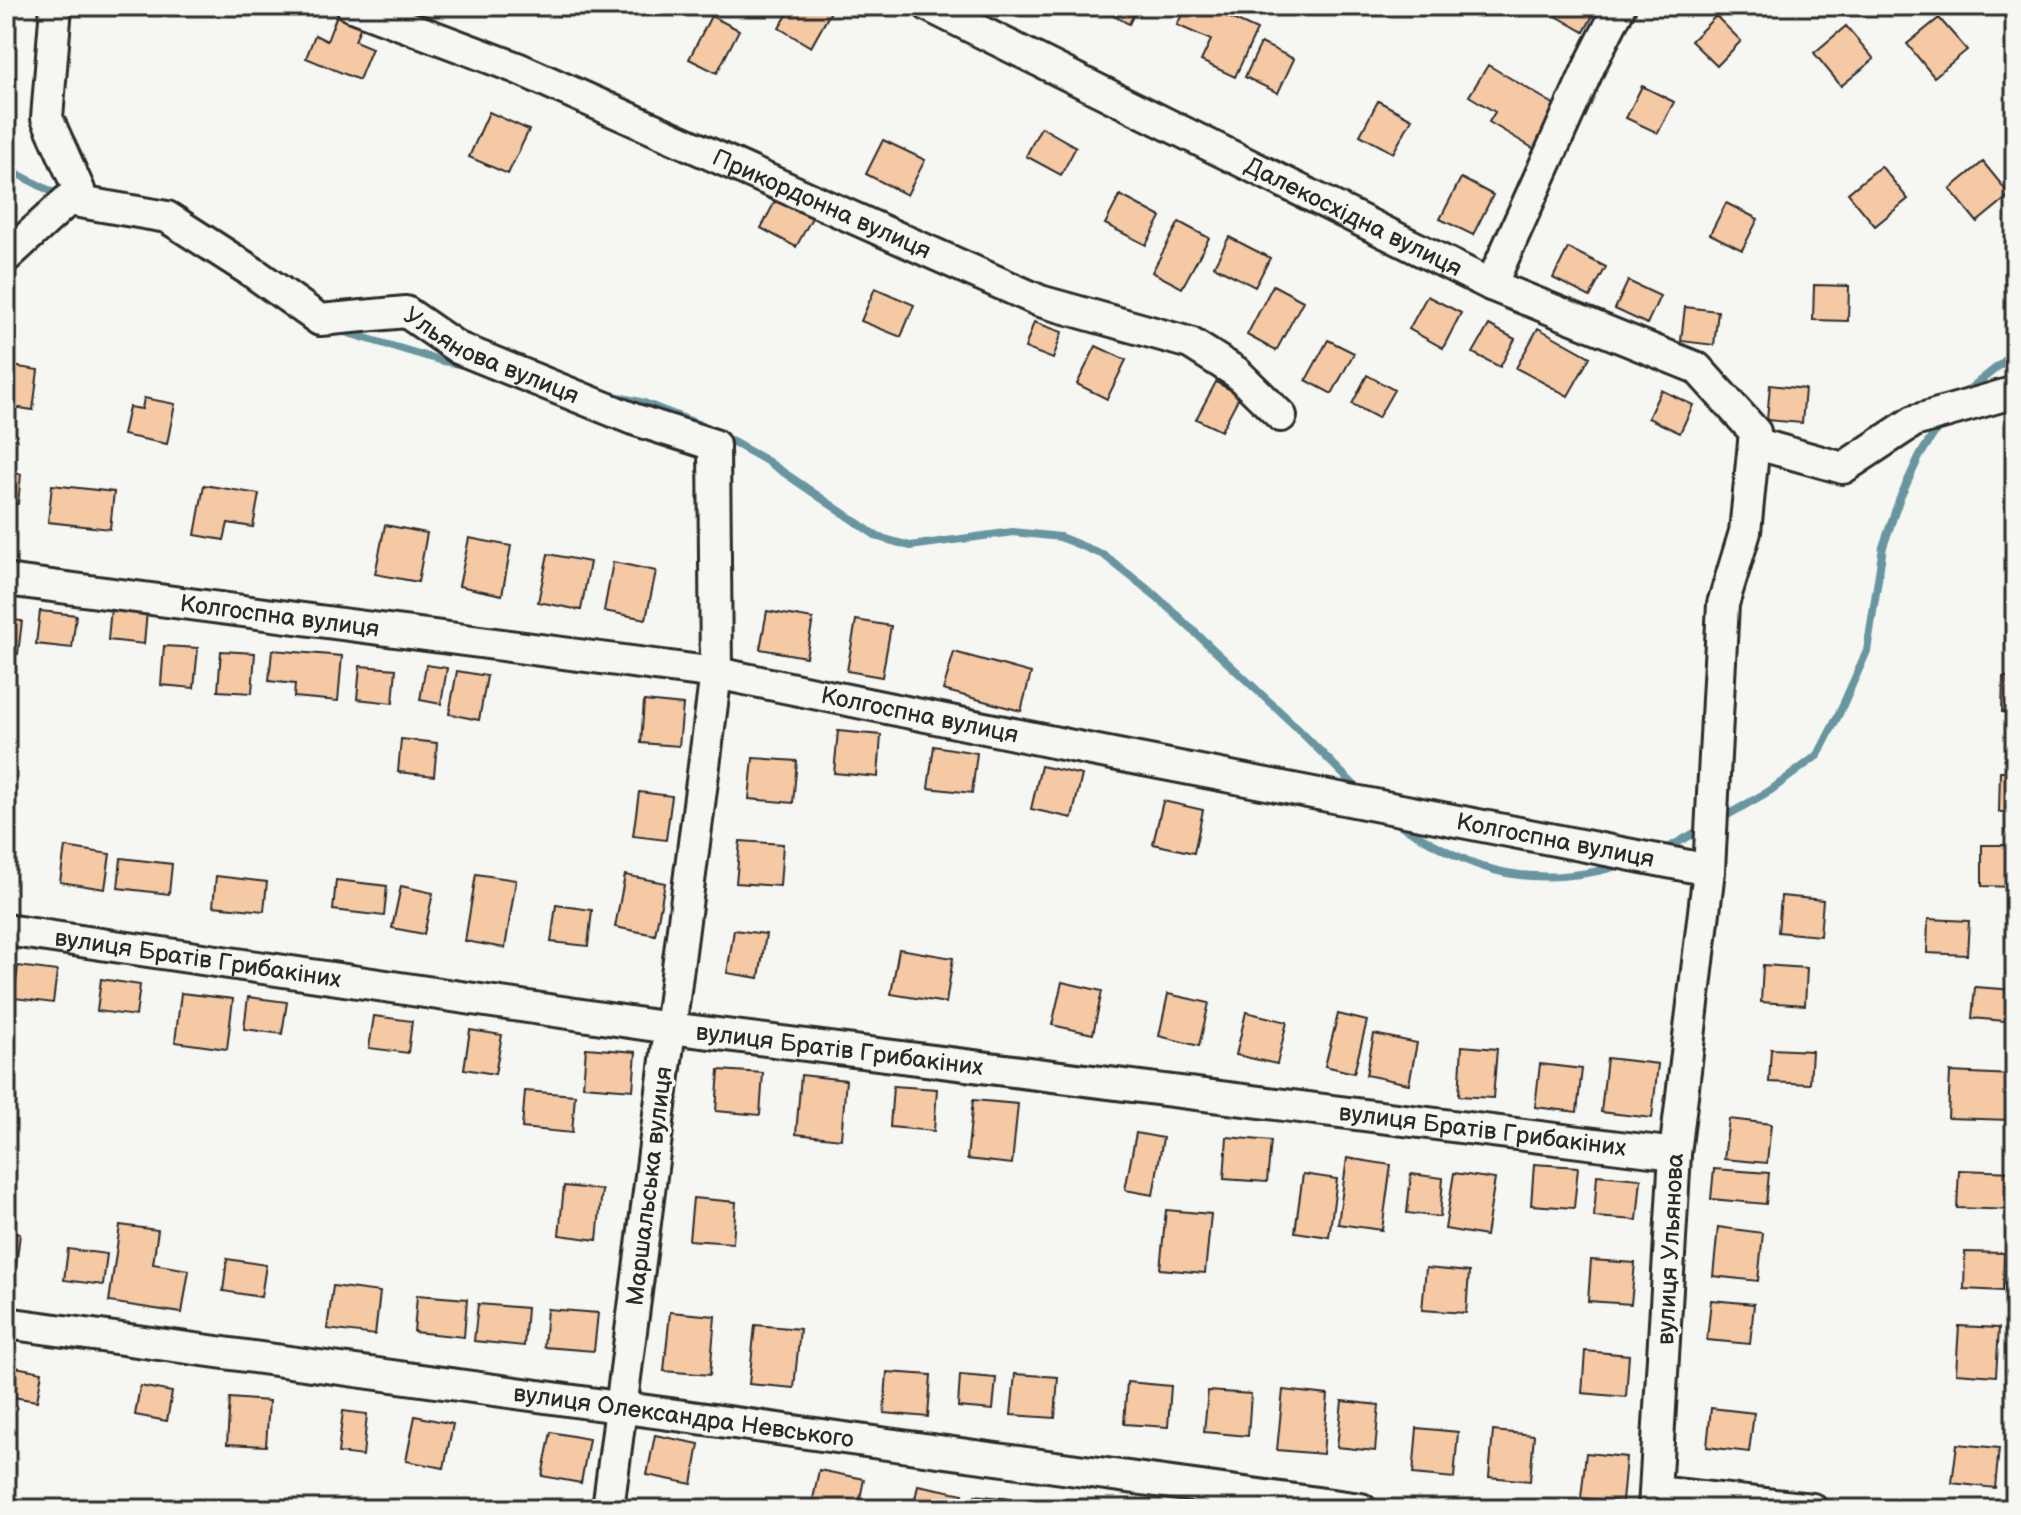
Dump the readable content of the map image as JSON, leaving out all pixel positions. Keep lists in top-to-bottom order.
{
  "streets": {
    "street": [
      "Прикордонна вулиця",
      "Далекосхідна вулиця",
      "Ульянова вулиця",
      "Колгоспна вулиця",
      "вулиця Братів Грибакіних",
      "Маршальська вулиця",
      "вулиця Ульянова",
      "вулиця Олександра Невського"
    ]
  },
  "crossings": [
    ["Ульянова вулиця", "Колгоспна вулиця"],
    ["Ульянова вулиця", "Маршальська вулиця"],
    ["Колгоспна вулиця", "Маршальська вулиця"],
    ["Колгоспна вулиця", "вулиця Ульянова"],
    ["вулиця Братів Грибакіних", "Маршальська вулиця"],
    ["вулиця Братів Грибакіних", "вулиця Ульянова"],
    ["Маршальська вулиця", "вулиця Олександра Невського"]
  ]
}
